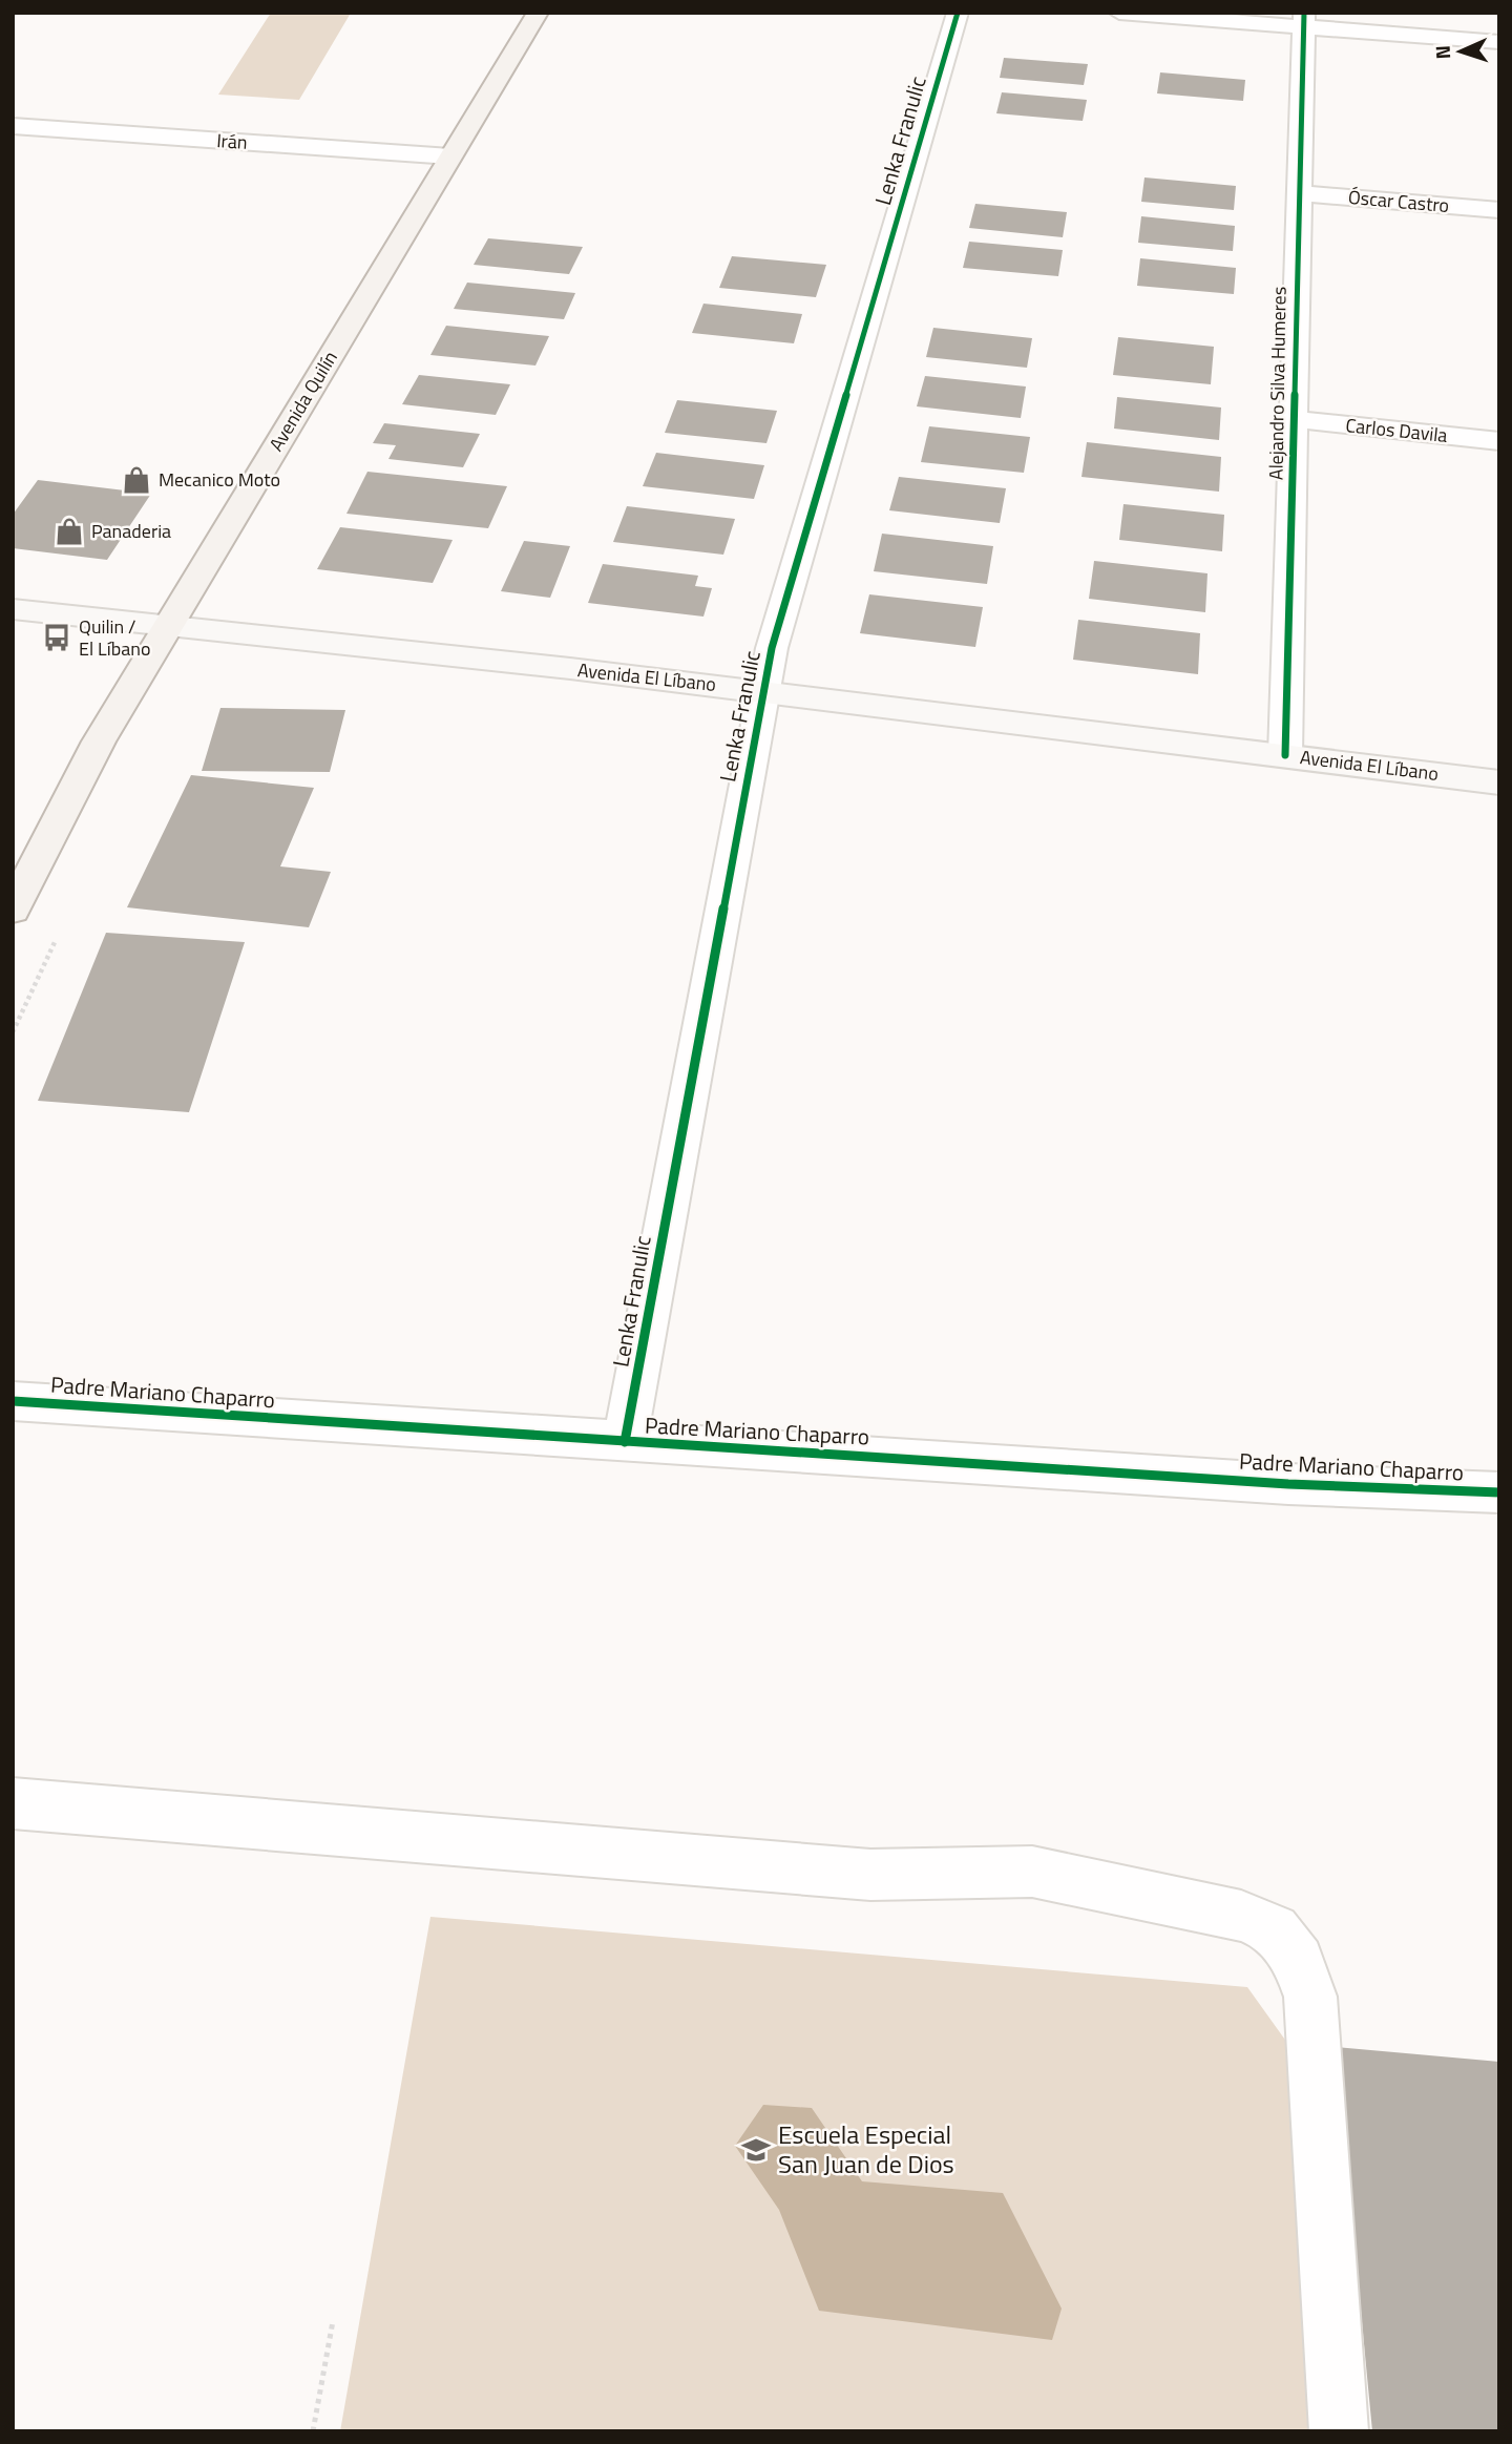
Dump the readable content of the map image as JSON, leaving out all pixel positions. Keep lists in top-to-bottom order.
{
  "streets": {
    "main road": ["Avenida Quilín", "Avenida El Líbano"],
    "street": [
      "Lenka Franulic",
      "Irán",
      "Óscar Castro",
      "Alejandro Silva Humeres",
      "Carlos Davila",
      "Padre Mariano Chaparro"
    ]
  },
  "crossings": [
    ["Lenka Franulic", "Avenida El Líbano"],
    ["Lenka Franulic", "Padre Mariano Chaparro"],
    ["Irán", "Avenida Quilín"],
    ["Óscar Castro", "Alejandro Silva Humeres"],
    ["Alejandro Silva Humeres", "Carlos Davila"],
    ["Alejandro Silva Humeres", "Avenida El Líbano"],
    ["Avenida Quilín", "Avenida El Líbano"]
  ],
  "places": {
    "shop": ["Mecanico Moto", "Panaderia"],
    "bus stop": ["Quilin / El Líbano"],
    "school or university": ["Escuela Especial San Juan de Dios"]
  },
  "north": "left"
}
